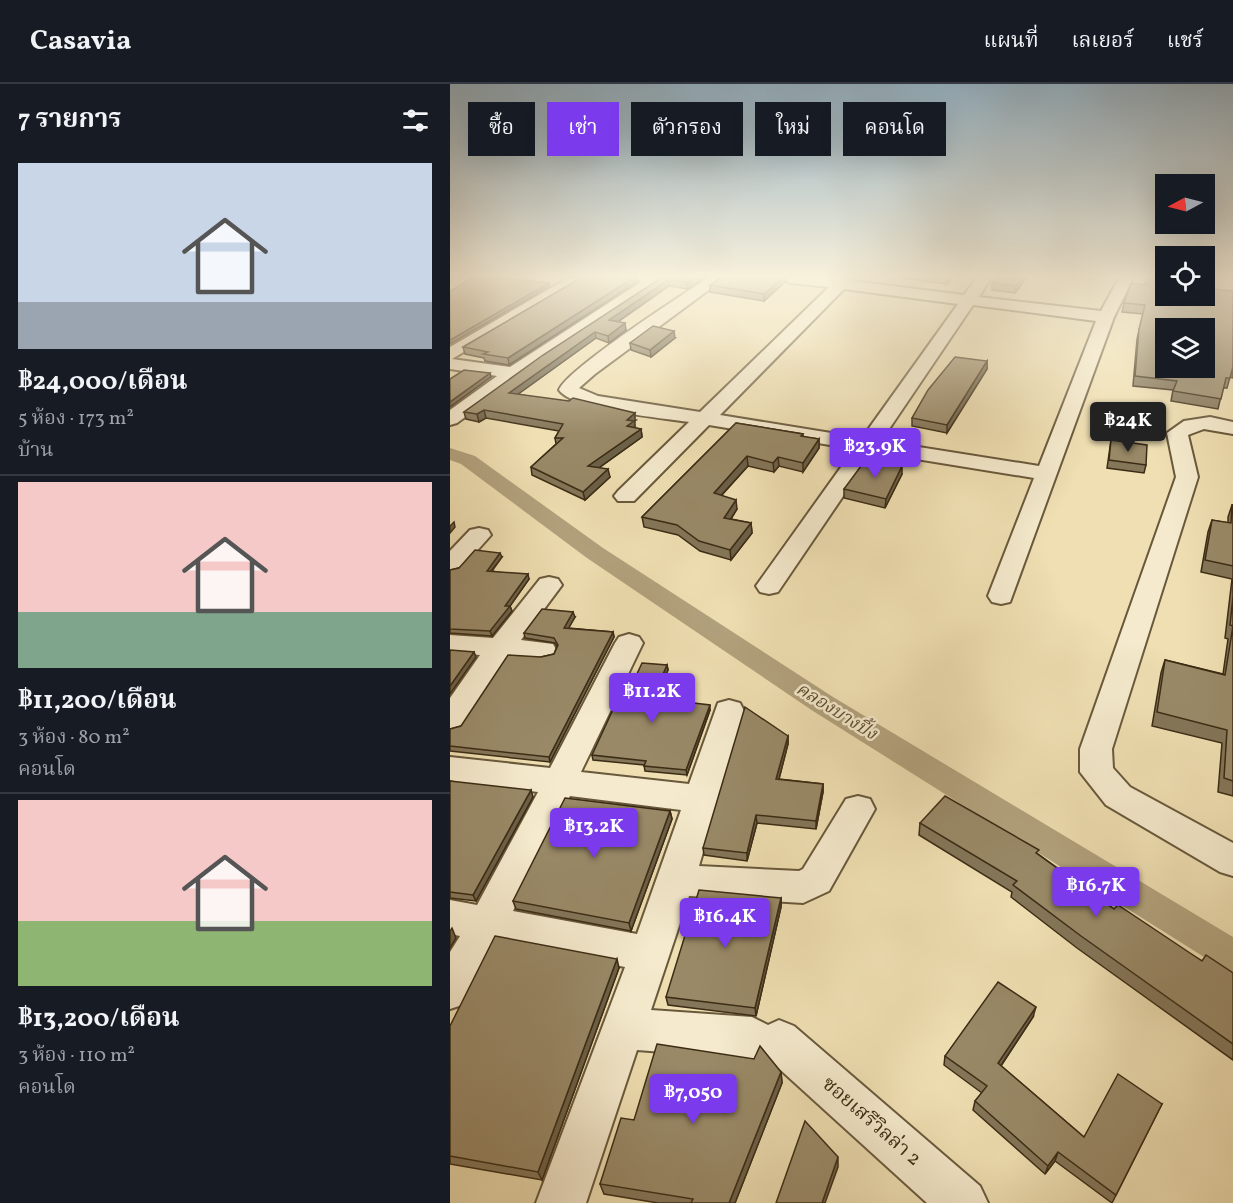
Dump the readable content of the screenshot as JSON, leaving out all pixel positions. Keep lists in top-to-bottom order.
{
  "streets": {
    "street": ["ซอยเสรีวิลล่า 2"]
  },
  "water": ["คลองบางปิ้ง"],
  "north": "left",
  "page": {
    "header": "Casavia",
    "nav": ["แผนที่", "เลเยอร์", "แชร์"],
    "heading": "7 รายการ",
    "chip": [
      "ซื้อ",
      "เช่า",
      "ตัวกรอง",
      "ใหม่",
      "คอนโด"
    ],
    "list": [
      {
        "name": "฿24,000/เดือน",
        "note": "5 ห้อง · 173 m² · บ้าน"
      },
      {
        "name": "฿11,200/เดือน",
        "note": "3 ห้อง · 80 m² · คอนโด"
      },
      {
        "name": "฿13,200/เดือน",
        "note": "3 ห้อง · 110 m² · คอนโด"
      }
    ],
    "price": [
      "฿24K",
      "฿23.9K",
      "฿11.2K",
      "฿13.2K",
      "฿16.7K",
      "฿16.4K",
      "฿7,050"
    ]
  }
}
